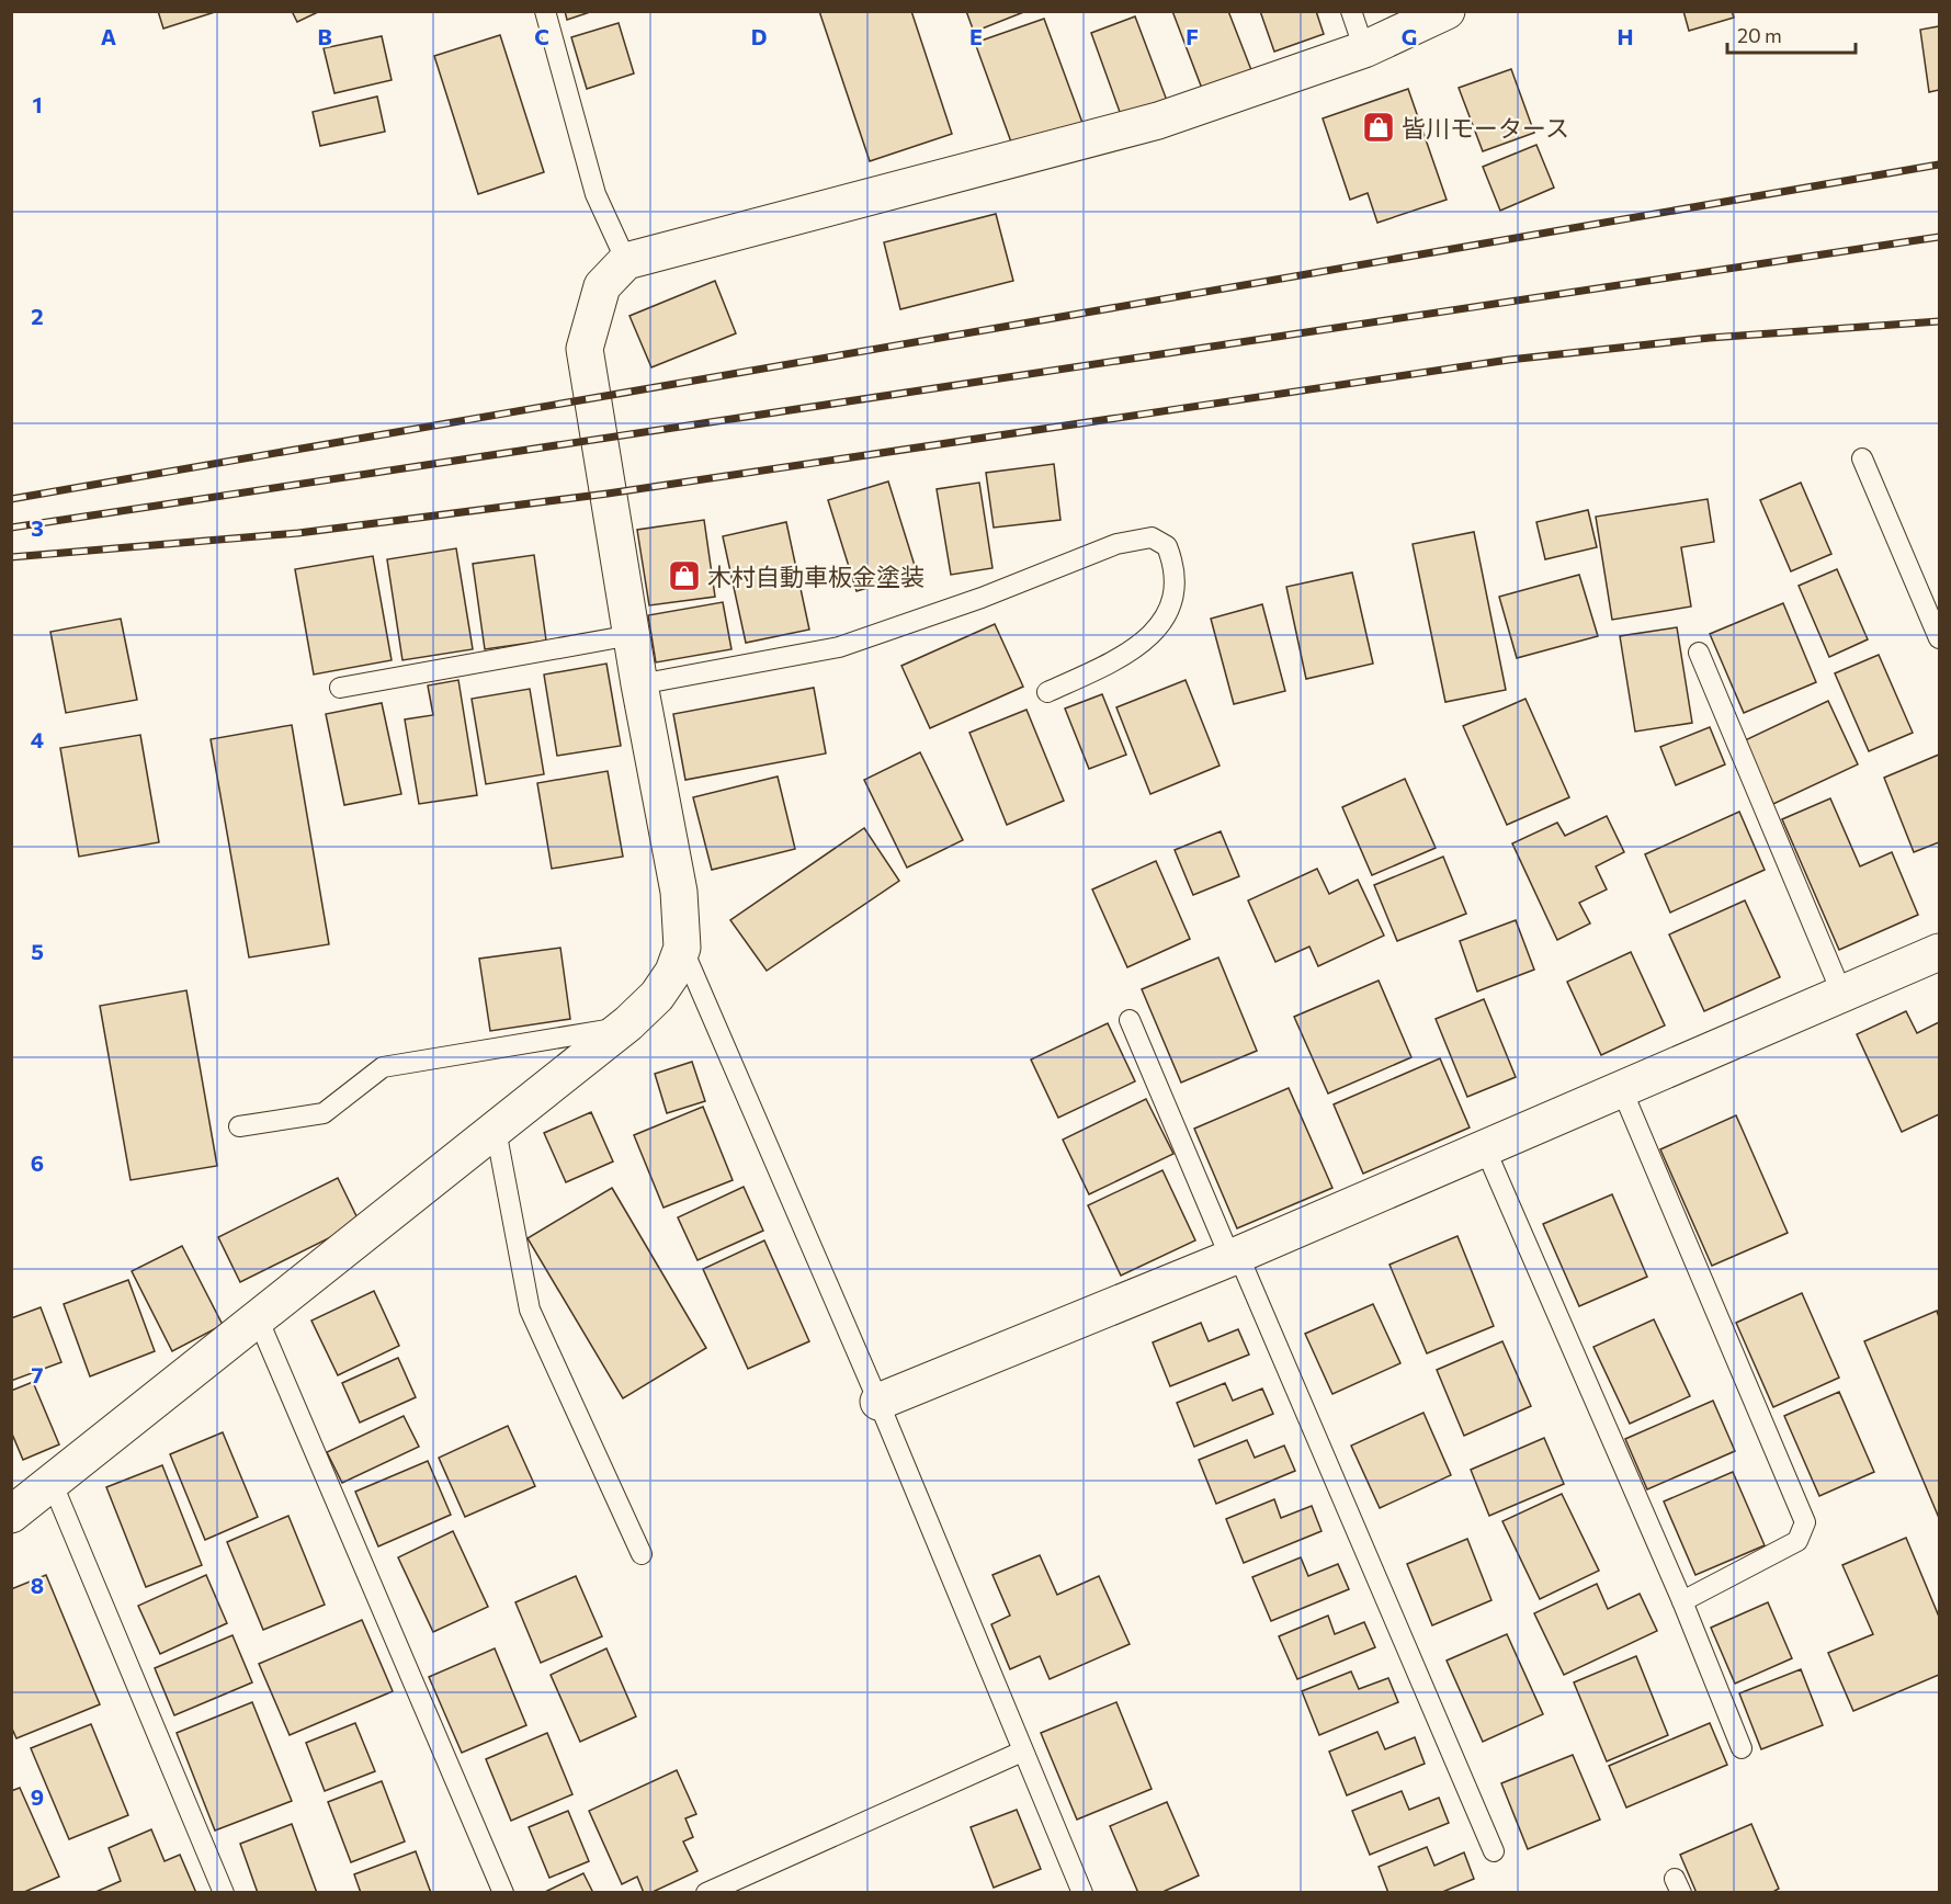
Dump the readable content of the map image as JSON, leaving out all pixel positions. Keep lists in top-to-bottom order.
{
  "places": {
    "shop": ["皆川モータース", "木村自動車板金塗装"]
  },
  "scale_bar": "20 m",
  "grid": {
    "columns": [
      "A",
      "B",
      "C",
      "D",
      "E",
      "F",
      "G",
      "H"
    ],
    "rows": [
      "1",
      "2",
      "3",
      "4",
      "5",
      "6",
      "7",
      "8",
      "9"
    ]
  }
}
